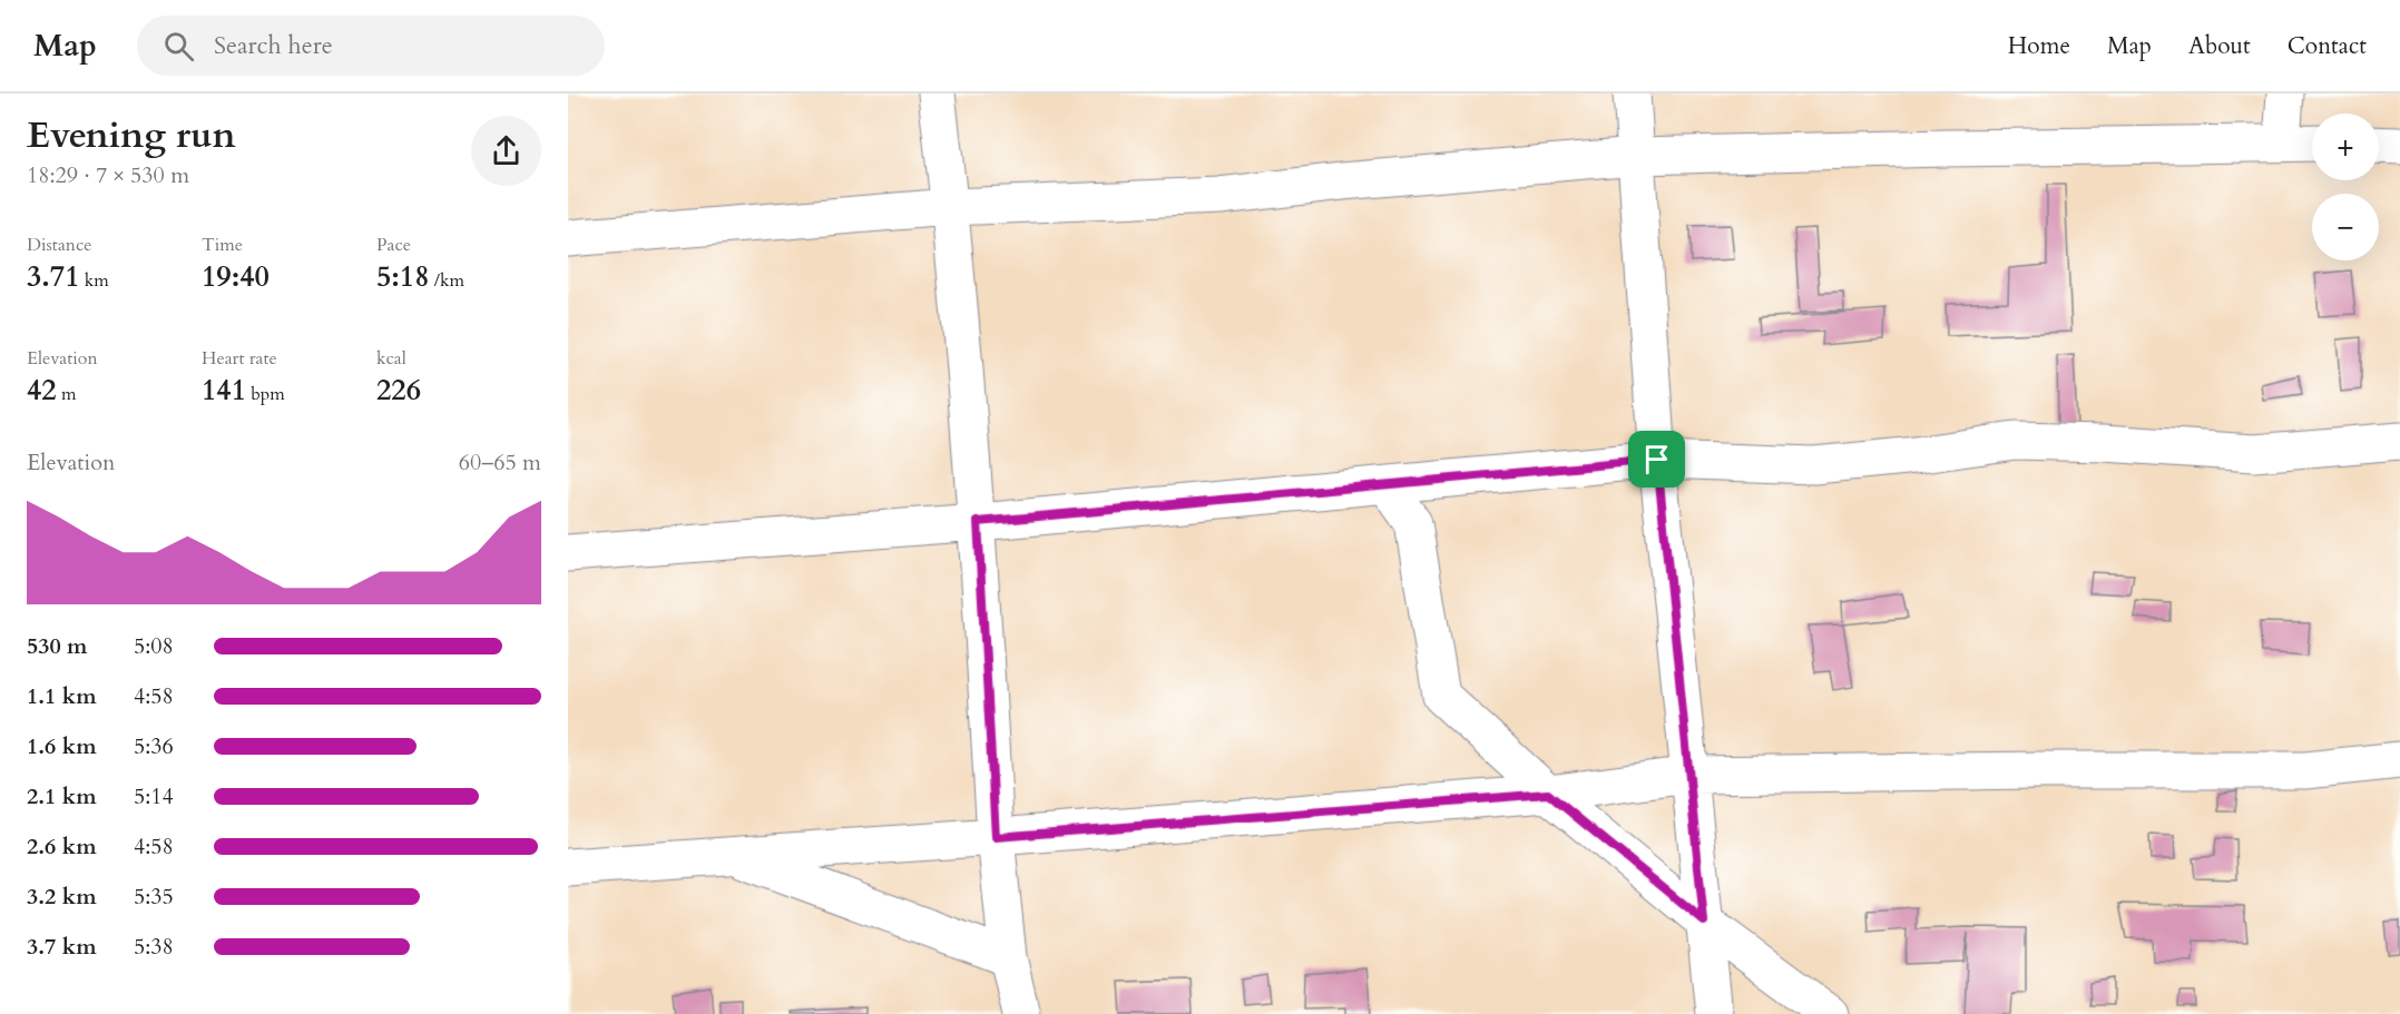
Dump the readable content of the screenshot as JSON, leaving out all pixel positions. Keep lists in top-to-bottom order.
{
  "page": {
    "header": "Map",
    "search": "Search here",
    "nav": [
      "Home",
      "Map",
      "About",
      "Contact"
    ],
    "heading": ["Evening run", "18:29 · 7 × 530 m"],
    "map_buttons": ["+", "−"],
    "stats": [
      ["Distance", "3.71 km"],
      ["Time", "19:40"],
      ["Pace", "5:18 /km"],
      ["Elevation", "42 m"],
      ["Heart rate", "141 bpm"],
      ["kcal", "226"]
    ],
    "chart": ["Elevation", "60–65 m"],
    "list": [
      {
        "name": "530 m",
        "note": "5:08"
      },
      {
        "name": "1.1 km",
        "note": "4:58"
      },
      {
        "name": "1.6 km",
        "note": "5:36"
      },
      {
        "name": "2.1 km",
        "note": "5:14"
      },
      {
        "name": "2.6 km",
        "note": "4:58"
      },
      {
        "name": "3.2 km",
        "note": "5:35"
      },
      {
        "name": "3.7 km",
        "note": "5:38"
      }
    ]
  }
}
